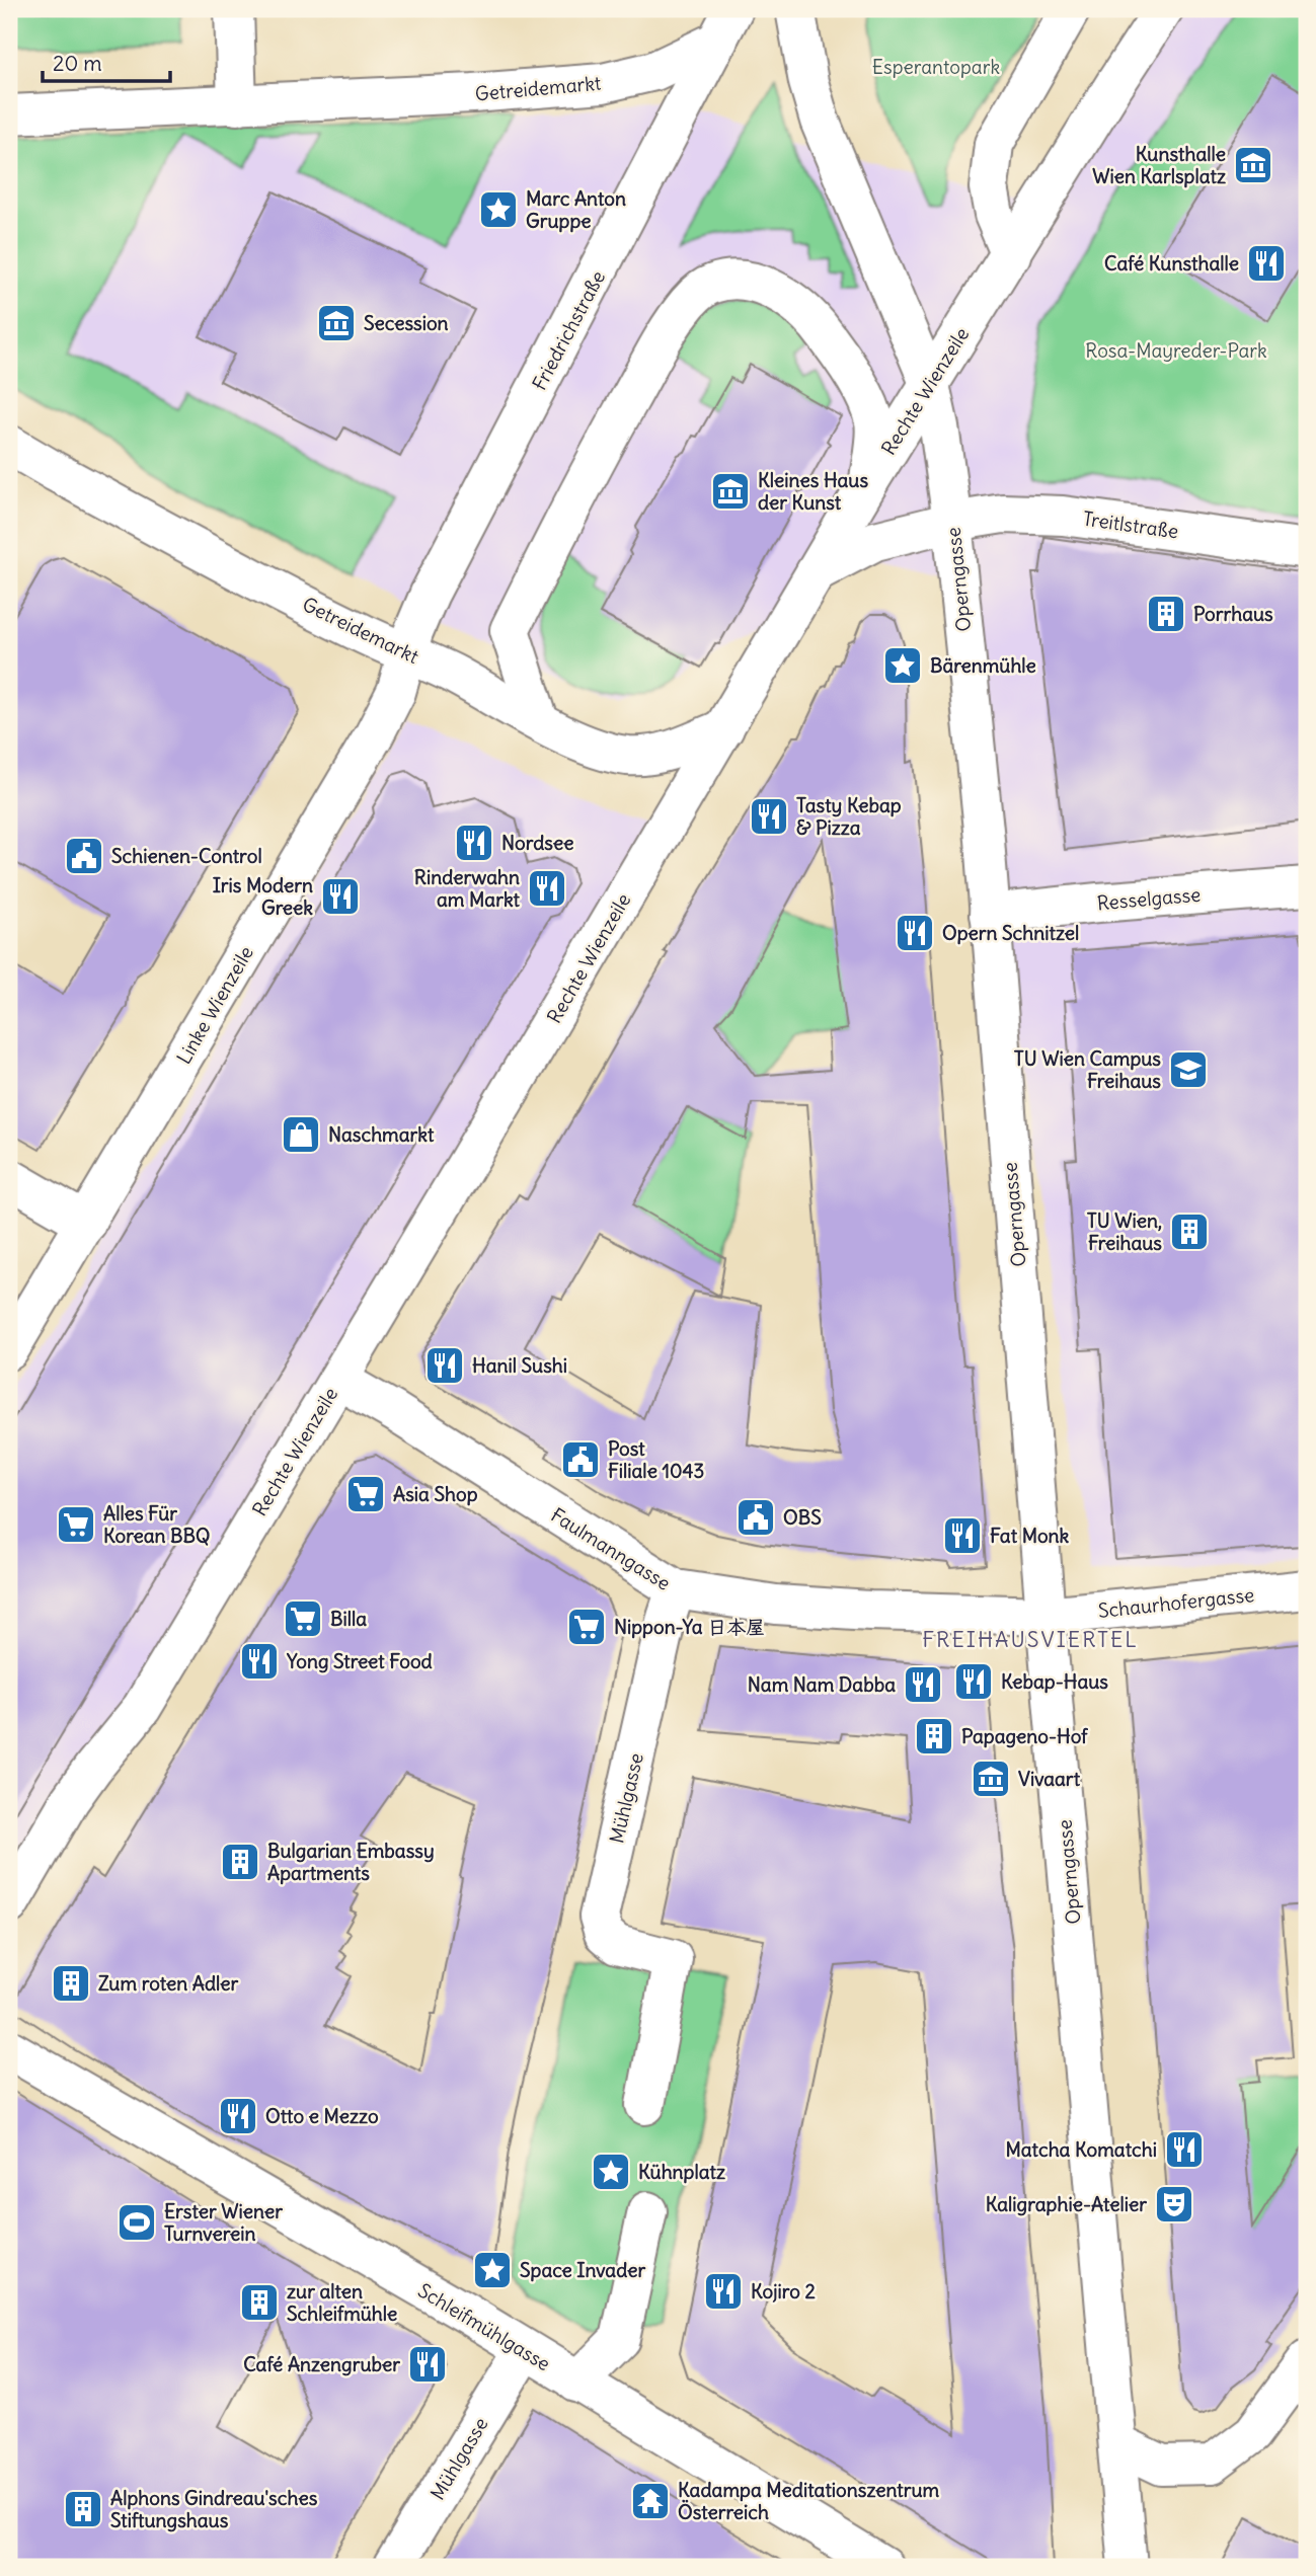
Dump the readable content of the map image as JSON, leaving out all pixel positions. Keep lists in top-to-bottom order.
{
  "streets": {
    "main road": [
      "Getreidemarkt",
      "Friedrichstraße",
      "Rechte Wienzeile",
      "Treitlstraße",
      "Operngasse",
      "Resselgasse",
      "Linke Wienzeile",
      "Faulmanngasse",
      "Schaurhofergasse",
      "Mühlgasse",
      "Schleifmühlgasse"
    ]
  },
  "crossings": [
    ["Getreidemarkt", "Friedrichstraße"],
    ["Getreidemarkt", "Rechte Wienzeile"],
    ["Getreidemarkt", "Linke Wienzeile"],
    ["Friedrichstraße", "Linke Wienzeile"],
    ["Rechte Wienzeile", "Treitlstraße"],
    ["Rechte Wienzeile", "Operngasse"],
    ["Rechte Wienzeile", "Faulmanngasse"],
    ["Treitlstraße", "Operngasse"],
    ["Operngasse", "Resselgasse"],
    ["Operngasse", "Faulmanngasse"],
    ["Operngasse", "Schaurhofergasse"],
    ["Faulmanngasse", "Schaurhofergasse"],
    ["Faulmanngasse", "Mühlgasse"],
    ["Mühlgasse", "Schleifmühlgasse"]
  ],
  "districts": ["FREIHAUSVIERTEL"],
  "parks": ["Esperantopark", "Rosa-Mayreder-Park"],
  "places": {
    "museum": [
      "Kunsthalle Wien Karlsplatz",
      "Secession",
      "Kleines Haus der Kunst",
      "Vivaart"
    ],
    "place": [
      "Marc Anton Gruppe",
      "Bärenmühle",
      "Kühnplatz",
      "Space Invader"
    ],
    "restaurant": [
      "Café Kunsthalle",
      "Tasty Kebap & Pizza",
      "Nordsee",
      "Rinderwahn am Markt",
      "Iris Modern Greek",
      "Opern Schnitzel",
      "Hanil Sushi",
      "Fat Monk",
      "Yong Street Food",
      "Kebap-Haus",
      "Nam Nam Dabba",
      "Otto e Mezzo",
      "Matcha Komatchi",
      "Kojiro 2",
      "Café Anzengruber"
    ],
    "building": [
      "Porrhaus",
      "TU Wien, Freihaus",
      "Papageno-Hof",
      "Bulgarian Embassy Apartments",
      "Zum roten Adler",
      "zur alten Schleifmühle",
      "Alphons Gindreau'sches Stiftungshaus"
    ],
    "public building": ["Schienen-Control", "Post Filiale 1043", "OBS"],
    "school or university": ["TU Wien Campus Freihaus"],
    "shop": ["Naschmarkt"],
    "supermarket": [
      "Asia Shop",
      "Alles Für Korean BBQ",
      "Billa",
      "Nippon-Ya 日本屋"
    ],
    "theatre": ["Kaligraphie-Atelier"],
    "sports": ["Erster Wiener Turnverein"],
    "temple": ["Kadampa Meditationszentrum Österreich"]
  },
  "scale_bar": "20 m"
}
